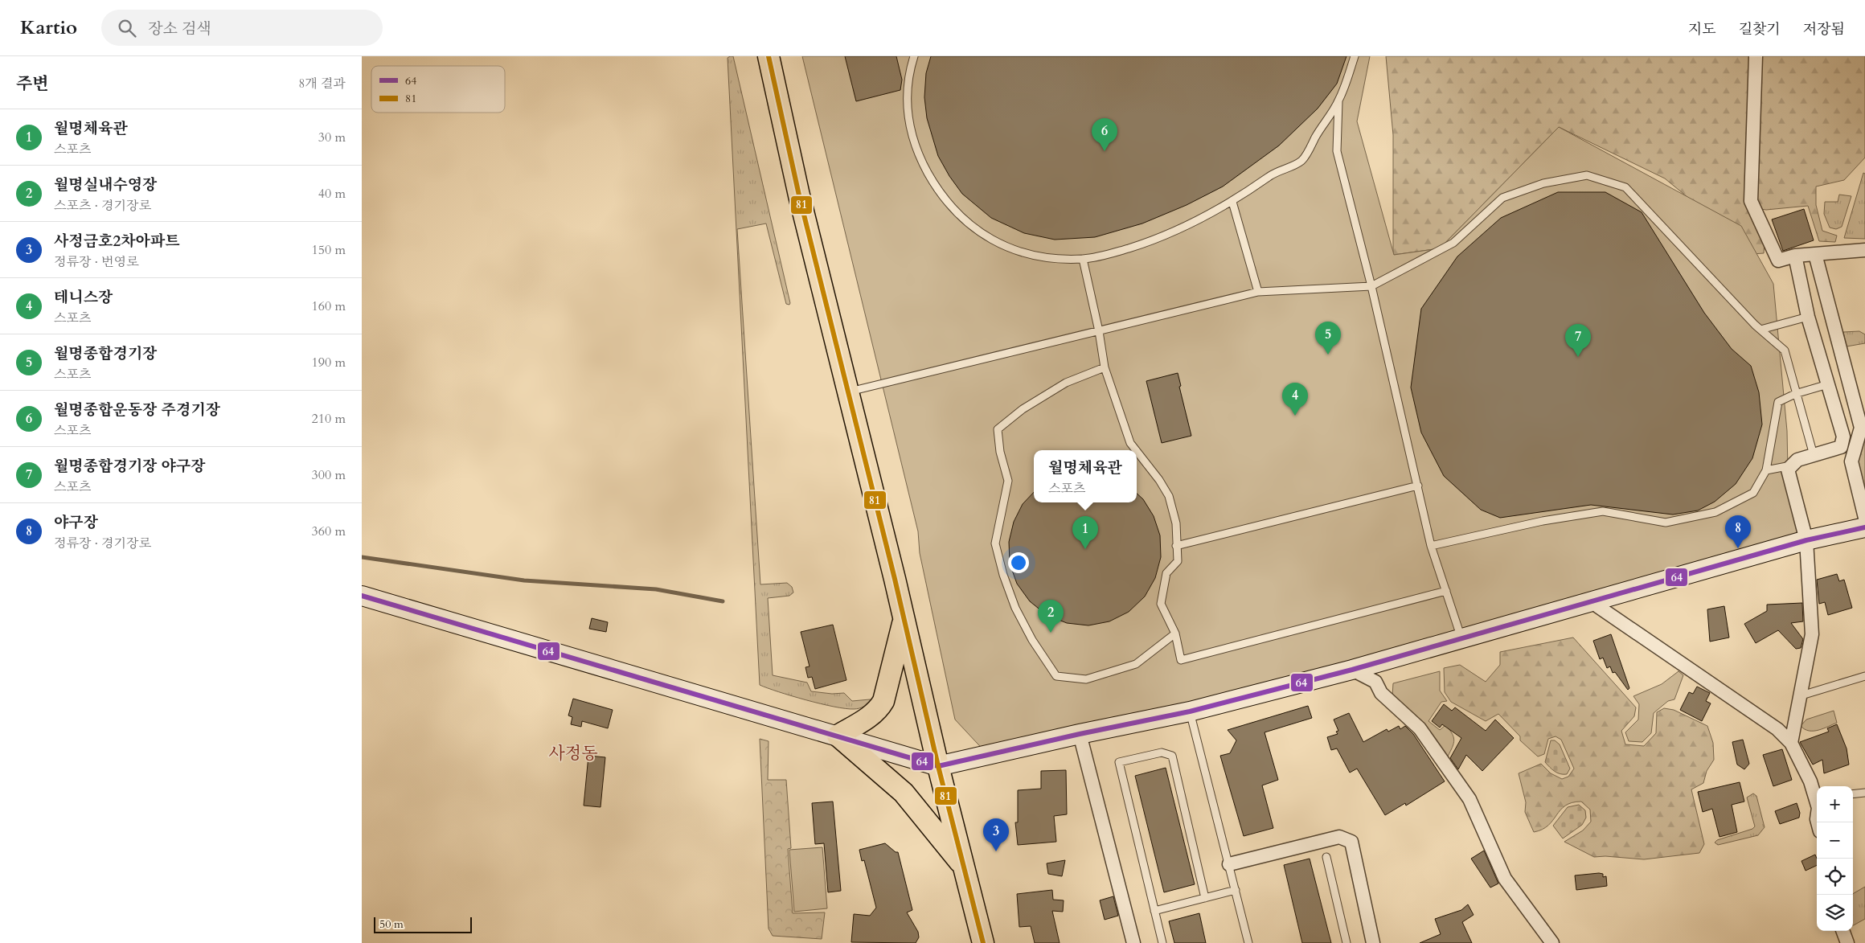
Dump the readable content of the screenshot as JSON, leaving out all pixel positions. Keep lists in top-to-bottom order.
{
  "districts": ["사정동"],
  "lines": ["transit line 81", "transit line 64"],
  "legend": ["64", "81"],
  "scale_bar": "50 m",
  "page": {
    "header": "Kartio",
    "search": "장소 검색",
    "nav": ["지도", "길찾기", "저장됨"],
    "heading": ["주변", "8개 결과"],
    "list": [
      {
        "mark": "1",
        "name": "월명체육관",
        "note": "스포츠",
        "value": "30 m"
      },
      {
        "mark": "2",
        "name": "월명실내수영장",
        "note": "스포츠 · 경기장로",
        "value": "40 m"
      },
      {
        "mark": "3",
        "name": "사정금호2차아파트",
        "note": "정류장 · 번영로",
        "value": "150 m"
      },
      {
        "mark": "4",
        "name": "테니스장",
        "note": "스포츠",
        "value": "160 m"
      },
      {
        "mark": "5",
        "name": "월명종합경기장",
        "note": "스포츠",
        "value": "190 m"
      },
      {
        "mark": "6",
        "name": "월명종합운동장 주경기장",
        "note": "스포츠",
        "value": "210 m"
      },
      {
        "mark": "7",
        "name": "월명종합경기장 야구장",
        "note": "스포츠",
        "value": "300 m"
      },
      {
        "mark": "8",
        "name": "야구장",
        "note": "정류장 · 경기장로",
        "value": "360 m"
      }
    ],
    "pins": [
      "6",
      "5",
      "7",
      "4",
      "8",
      "1",
      "2",
      "3"
    ],
    "popup": ["월명체육관", "스포츠"],
    "map_buttons": ["+", "−"],
    "scale": "50 m"
  }
}
